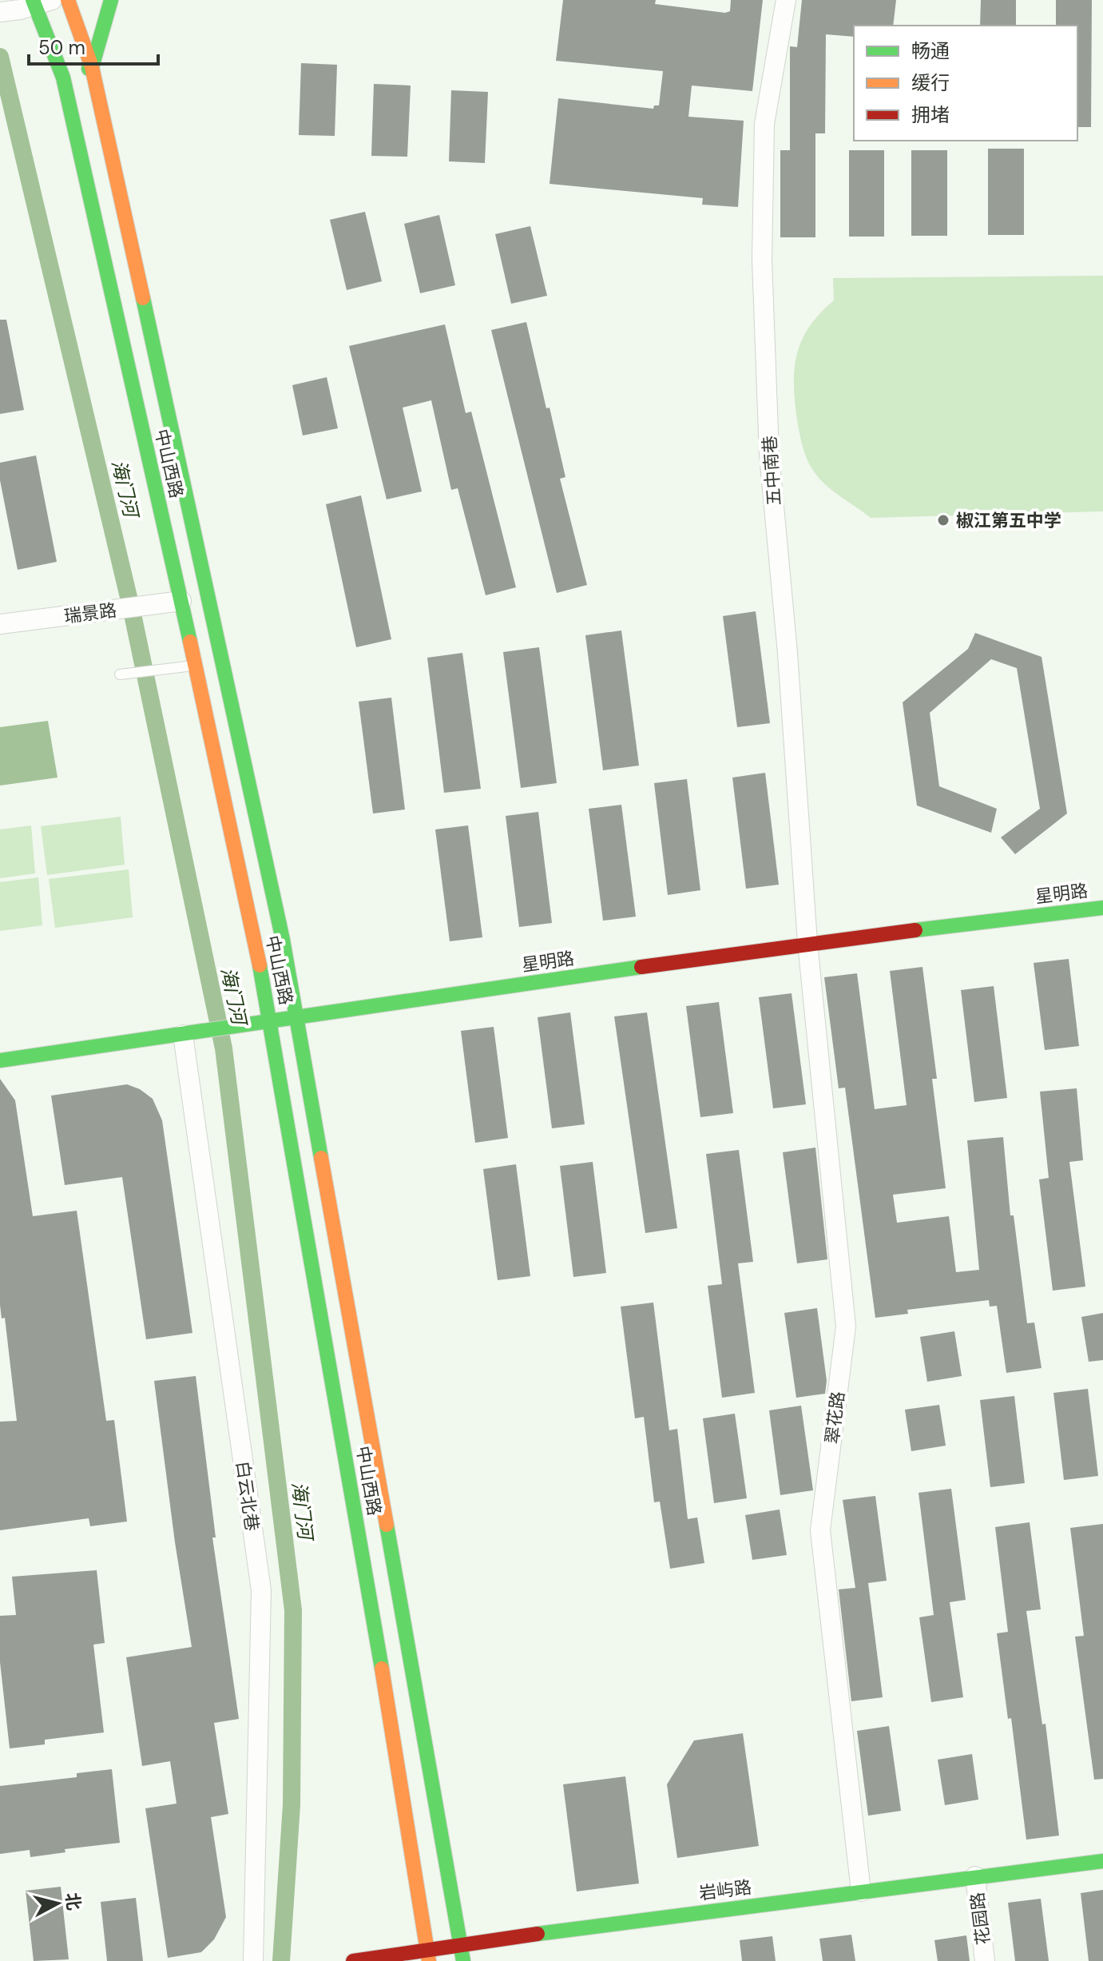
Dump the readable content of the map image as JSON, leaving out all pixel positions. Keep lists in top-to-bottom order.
{
  "streets": {
    "main road": ["中山西路", "星明路", "岩屿路"],
    "street": [
      "五中南巷",
      "瑞景路",
      "翠花路",
      "白云北巷",
      "花园路"
    ]
  },
  "crossings": [
    ["中山西路", "瑞景路"],
    ["中山西路", "星明路"],
    ["中山西路", "岩屿路"],
    ["五中南巷", "星明路"],
    ["五中南巷", "翠花路"],
    ["星明路", "翠花路"],
    ["星明路", "白云北巷"],
    ["翠花路", "岩屿路"],
    ["岩屿路", "花园路"]
  ],
  "water": ["海门河"],
  "places": ["椒江第五中学"],
  "legend": ["畅通", "缓行", "拥堵"],
  "scale_bar": "50 m",
  "north": "right"
}
